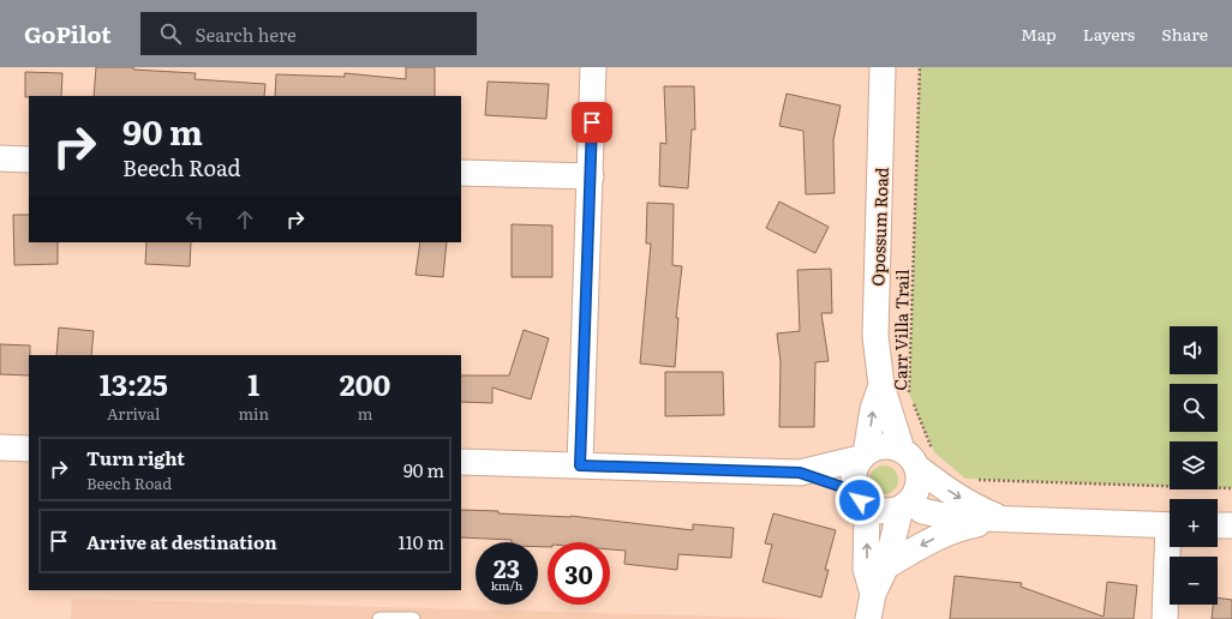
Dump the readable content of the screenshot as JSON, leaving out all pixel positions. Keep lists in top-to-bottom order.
{
  "streets": {
    "street": ["Opossum Road"],
    "path": ["Carr Villa Trail"]
  },
  "crossings": [
    ["Opossum Road", "Carr Villa Trail"]
  ],
  "page": {
    "header": "GoPilot",
    "search": "Search here",
    "nav": ["Map", "Layers", "Share"],
    "turn": ["90 m", "Beech Road"],
    "map_buttons": ["+", "−"],
    "eta": [
      "13:25",
      "Arrival",
      "1",
      "min",
      "200",
      "m"
    ],
    "list": [
      {
        "name": "Turn right",
        "note": "Beech Road",
        "value": "90 m"
      },
      {
        "name": "Arrive at destination",
        "value": "110 m"
      }
    ],
    "speed": "23 km/h",
    "limit": "30"
  }
}
